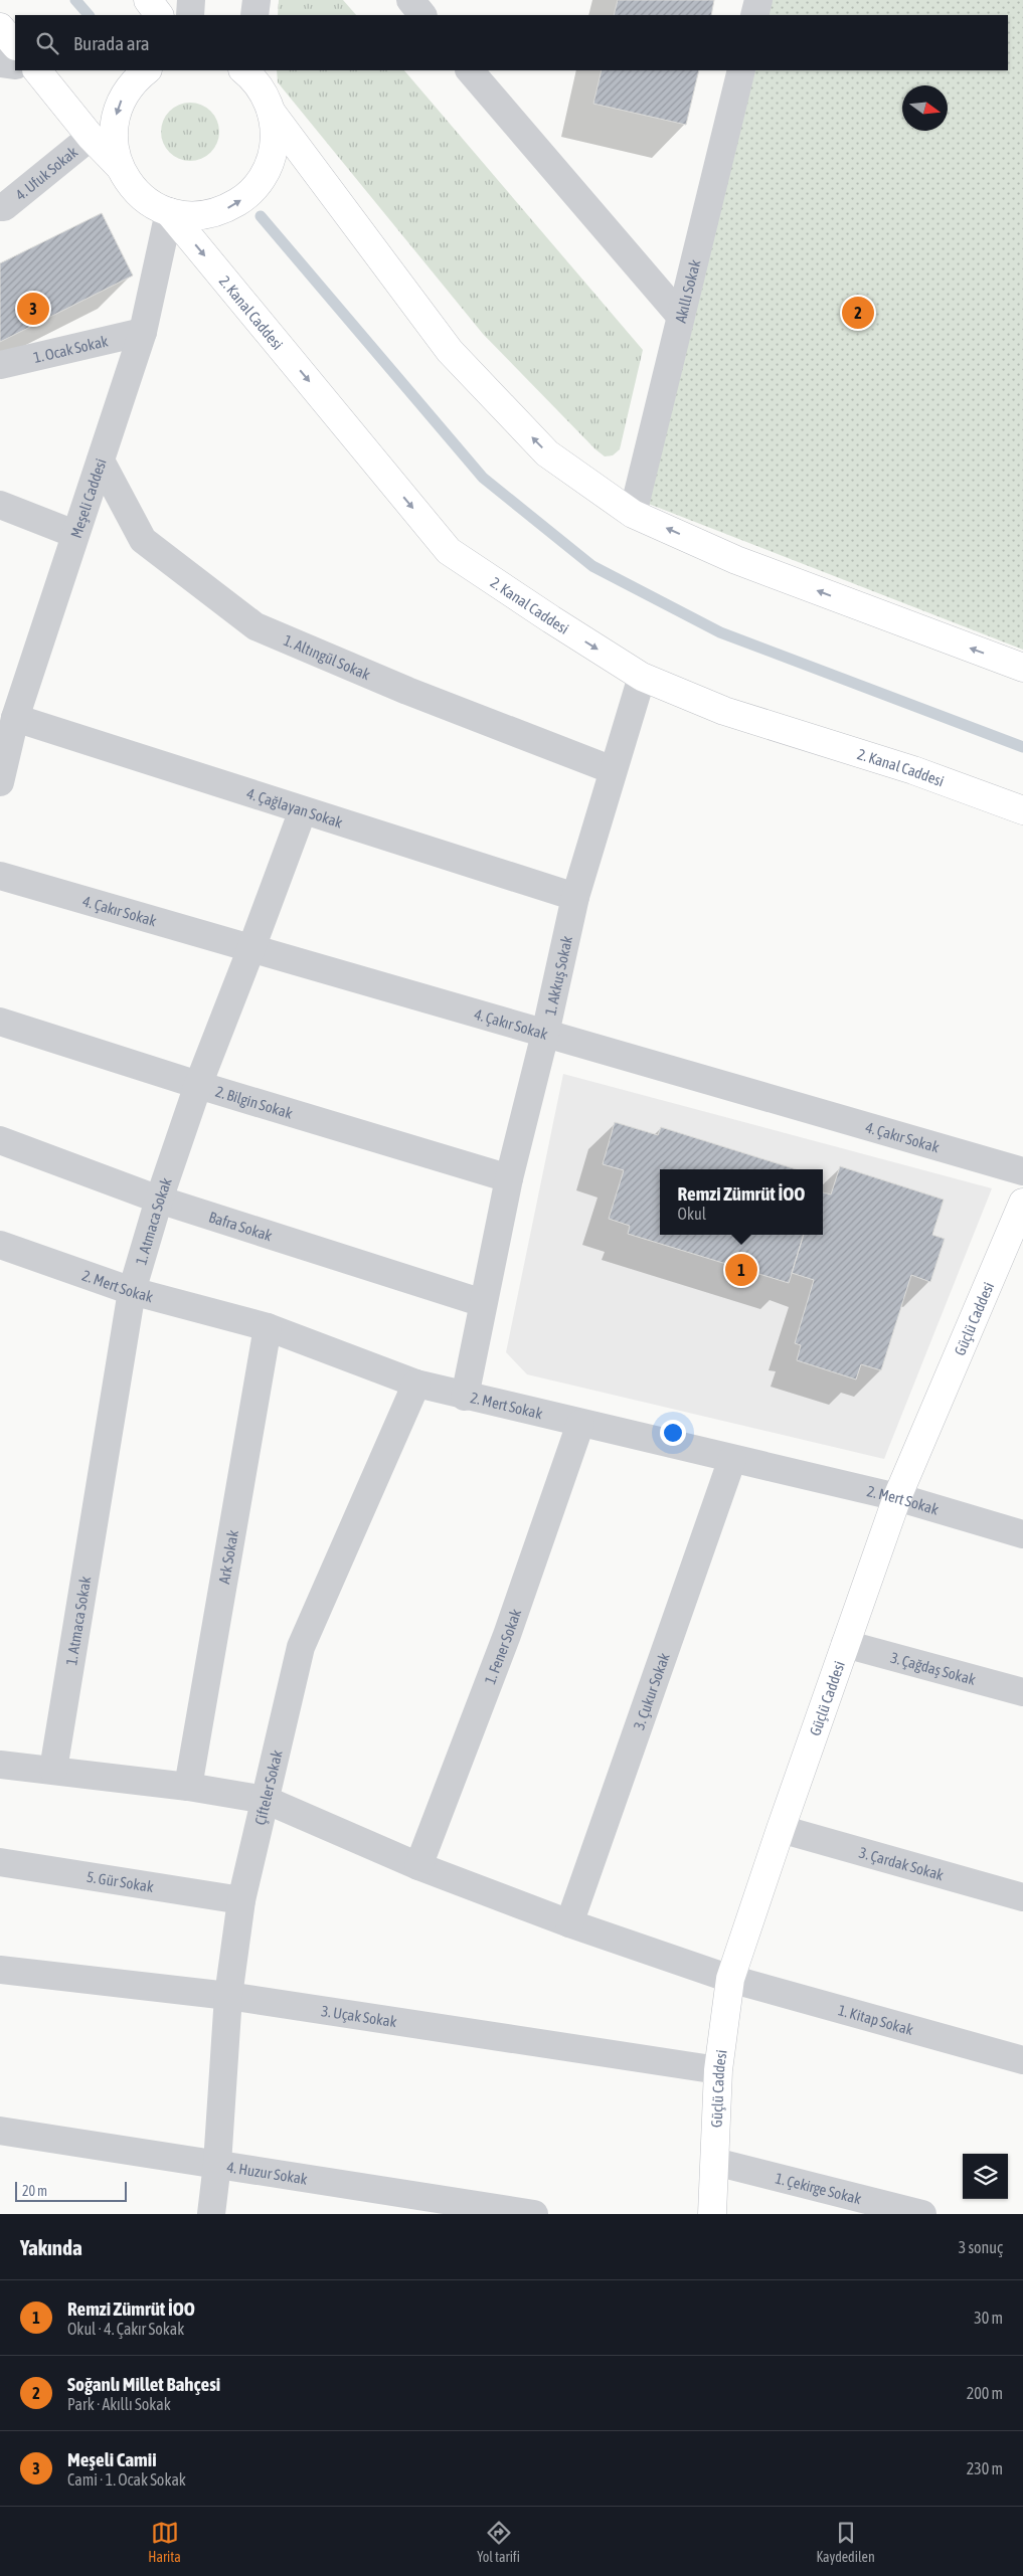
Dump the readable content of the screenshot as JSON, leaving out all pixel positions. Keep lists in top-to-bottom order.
{
  "streets": {
    "main road": ["2. Kanal Caddesi", "Güçlü Caddesi"],
    "street": [
      "4. Ufuk Sokak",
      "Akıllı Sokak",
      "1. Ocak Sokak",
      "Meşeli Caddesi",
      "1. Altıngül Sokak",
      "4. Çağlayan Sokak",
      "4. Çakır Sokak",
      "1. Akkuş Sokak",
      "2. Bilgin Sokak",
      "1. Atmaca Sokak",
      "Bafra Sokak",
      "2. Mert Sokak",
      "Ark Sokak",
      "1. Fener Sokak",
      "3. Çağdaş Sokak",
      "3. Çukur Sokak",
      "Çifteler Sokak",
      "3. Çardak Sokak",
      "5. Gür Sokak",
      "3. Uçak Sokak",
      "1. Kitap Sokak",
      "4. Huzur Sokak",
      "1. Çekirge Sokak"
    ]
  },
  "crossings": [
    ["2. Kanal Caddesi", "Meşeli Caddesi"],
    ["2. Kanal Caddesi", "1. Akkuş Sokak"],
    ["1. Ocak Sokak", "Meşeli Caddesi"],
    ["Meşeli Caddesi", "1. Altıngül Sokak"],
    ["Meşeli Caddesi", "4. Çağlayan Sokak"],
    ["1. Altıngül Sokak", "1. Akkuş Sokak"],
    ["4. Çağlayan Sokak", "1. Akkuş Sokak"],
    ["4. Çağlayan Sokak", "1. Atmaca Sokak"],
    ["4. Çakır Sokak", "1. Akkuş Sokak"],
    ["4. Çakır Sokak", "1. Atmaca Sokak"],
    ["1. Akkuş Sokak", "2. Bilgin Sokak"],
    ["1. Akkuş Sokak", "Bafra Sokak"],
    ["1. Akkuş Sokak", "2. Mert Sokak"],
    ["2. Bilgin Sokak", "1. Atmaca Sokak"],
    ["1. Atmaca Sokak", "Bafra Sokak"],
    ["1. Atmaca Sokak", "2. Mert Sokak"],
    ["1. Atmaca Sokak", "1. Kitap Sokak"],
    ["2. Mert Sokak", "Güçlü Caddesi"],
    ["2. Mert Sokak", "Ark Sokak"],
    ["2. Mert Sokak", "1. Fener Sokak"],
    ["2. Mert Sokak", "3. Çukur Sokak"],
    ["2. Mert Sokak", "Çifteler Sokak"],
    ["Güçlü Caddesi", "3. Çağdaş Sokak"],
    ["Güçlü Caddesi", "3. Çardak Sokak"],
    ["Güçlü Caddesi", "3. Uçak Sokak"],
    ["Güçlü Caddesi", "1. Kitap Sokak"],
    ["Güçlü Caddesi", "1. Çekirge Sokak"],
    ["Ark Sokak", "1. Kitap Sokak"],
    ["1. Fener Sokak", "1. Kitap Sokak"],
    ["3. Çukur Sokak", "1. Kitap Sokak"],
    ["Çifteler Sokak", "5. Gür Sokak"],
    ["Çifteler Sokak", "3. Uçak Sokak"],
    ["Çifteler Sokak", "1. Kitap Sokak"],
    ["Çifteler Sokak", "4. Huzur Sokak"]
  ],
  "scale_bar": "20 m",
  "north": "right",
  "page": {
    "search": "Burada ara",
    "pins": ["3", "2", "1"],
    "popup": ["Remzi Zümrüt İOO", "Okul"],
    "scale": "20 m",
    "heading": ["Yakında", "3 sonuç"],
    "list": [
      {
        "mark": "1",
        "name": "Remzi Zümrüt İOO",
        "note": "Okul · 4. Çakır Sokak",
        "value": "30 m"
      },
      {
        "mark": "2",
        "name": "Soğanlı Millet Bahçesi",
        "note": "Park · Akıllı Sokak",
        "value": "200 m"
      },
      {
        "mark": "3",
        "name": "Meşeli Camii",
        "note": "Cami · 1. Ocak Sokak",
        "value": "230 m"
      }
    ],
    "nav": ["Harita", "Yol tarifi", "Kaydedilen"]
  }
}
